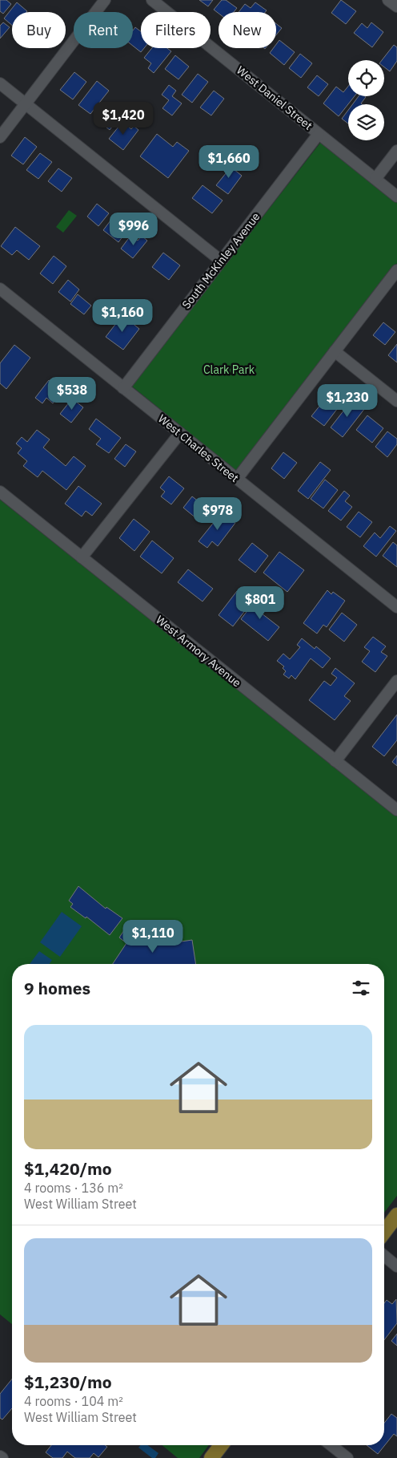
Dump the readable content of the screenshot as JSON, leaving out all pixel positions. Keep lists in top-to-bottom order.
{
  "streets": {
    "street": [
      "West Daniel Street",
      "South McKinley Avenue",
      "West Charles Street",
      "West Armory Avenue"
    ]
  },
  "crossings": [
    ["West Daniel Street", "South McKinley Avenue"],
    ["South McKinley Avenue", "West Charles Street"]
  ],
  "parks": ["Clark Park"],
  "page": {
    "chip": [
      "Buy",
      "Rent",
      "Filters",
      "New"
    ],
    "price": [
      "$1,420",
      "$1,660",
      "$996",
      "$1,160",
      "$538",
      "$1,230",
      "$978",
      "$801",
      "$1,110"
    ],
    "heading": "9 homes",
    "list": [
      {
        "name": "$1,420/mo",
        "note": "4 rooms · 136 m² · West William Street"
      },
      {
        "name": "$1,230/mo",
        "note": "4 rooms · 104 m² · West William Street"
      }
    ]
  }
}
